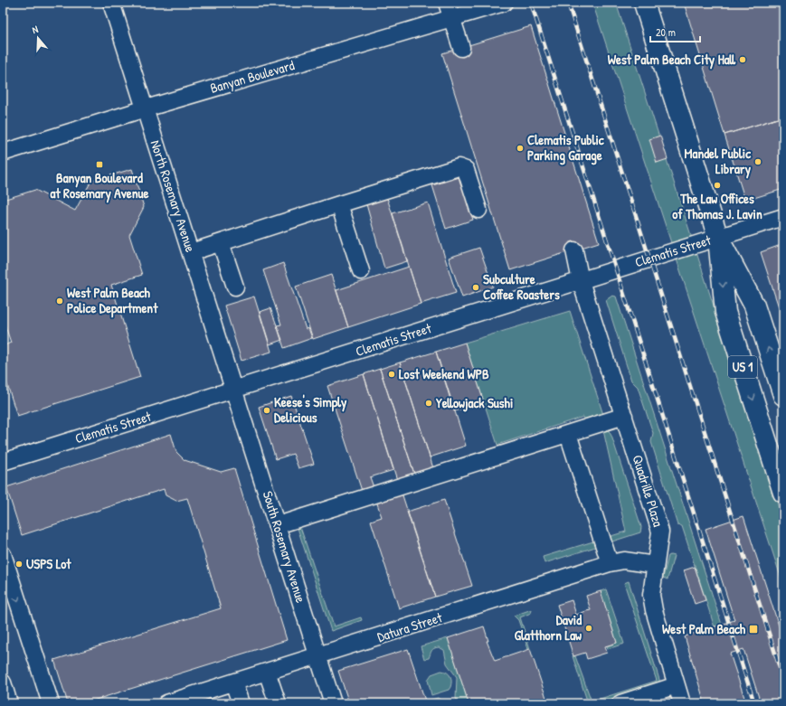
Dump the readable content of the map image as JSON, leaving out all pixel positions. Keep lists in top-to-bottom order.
{
  "streets": {
    "main road": ["US 1"],
    "street": [
      "Banyan Boulevard",
      "North Rosemary Avenue",
      "Clematis Street",
      "Quadrille Plaza",
      "South Rosemary Avenue",
      "Datura Street"
    ]
  },
  "crossings": [
    ["Banyan Boulevard", "North Rosemary Avenue"],
    ["North Rosemary Avenue", "Clematis Street"],
    ["North Rosemary Avenue", "South Rosemary Avenue"],
    ["Clematis Street", "US 1"],
    ["Clematis Street", "Quadrille Plaza"],
    ["Clematis Street", "South Rosemary Avenue"],
    ["Quadrille Plaza", "Datura Street"],
    ["South Rosemary Avenue", "Datura Street"]
  ],
  "places": {
    "other": [
      "West Palm Beach City Hall",
      "Clematis Public Parking Garage",
      "Mandel Public Library",
      "The Law Offices of Thomas J. Lavin",
      "Subculture Coffee Roasters",
      "West Palm Beach Police Department",
      "Lost Weekend WPB",
      "Yellowjack Sushi",
      "Keese's Simply Delicious",
      "USPS Lot",
      "David Glatthorn Law"
    ],
    "transit": ["Banyan Boulevard at Rosemary Avenue", "West Palm Beach"]
  },
  "scale_bar": "20 m",
  "north": "top"
}
